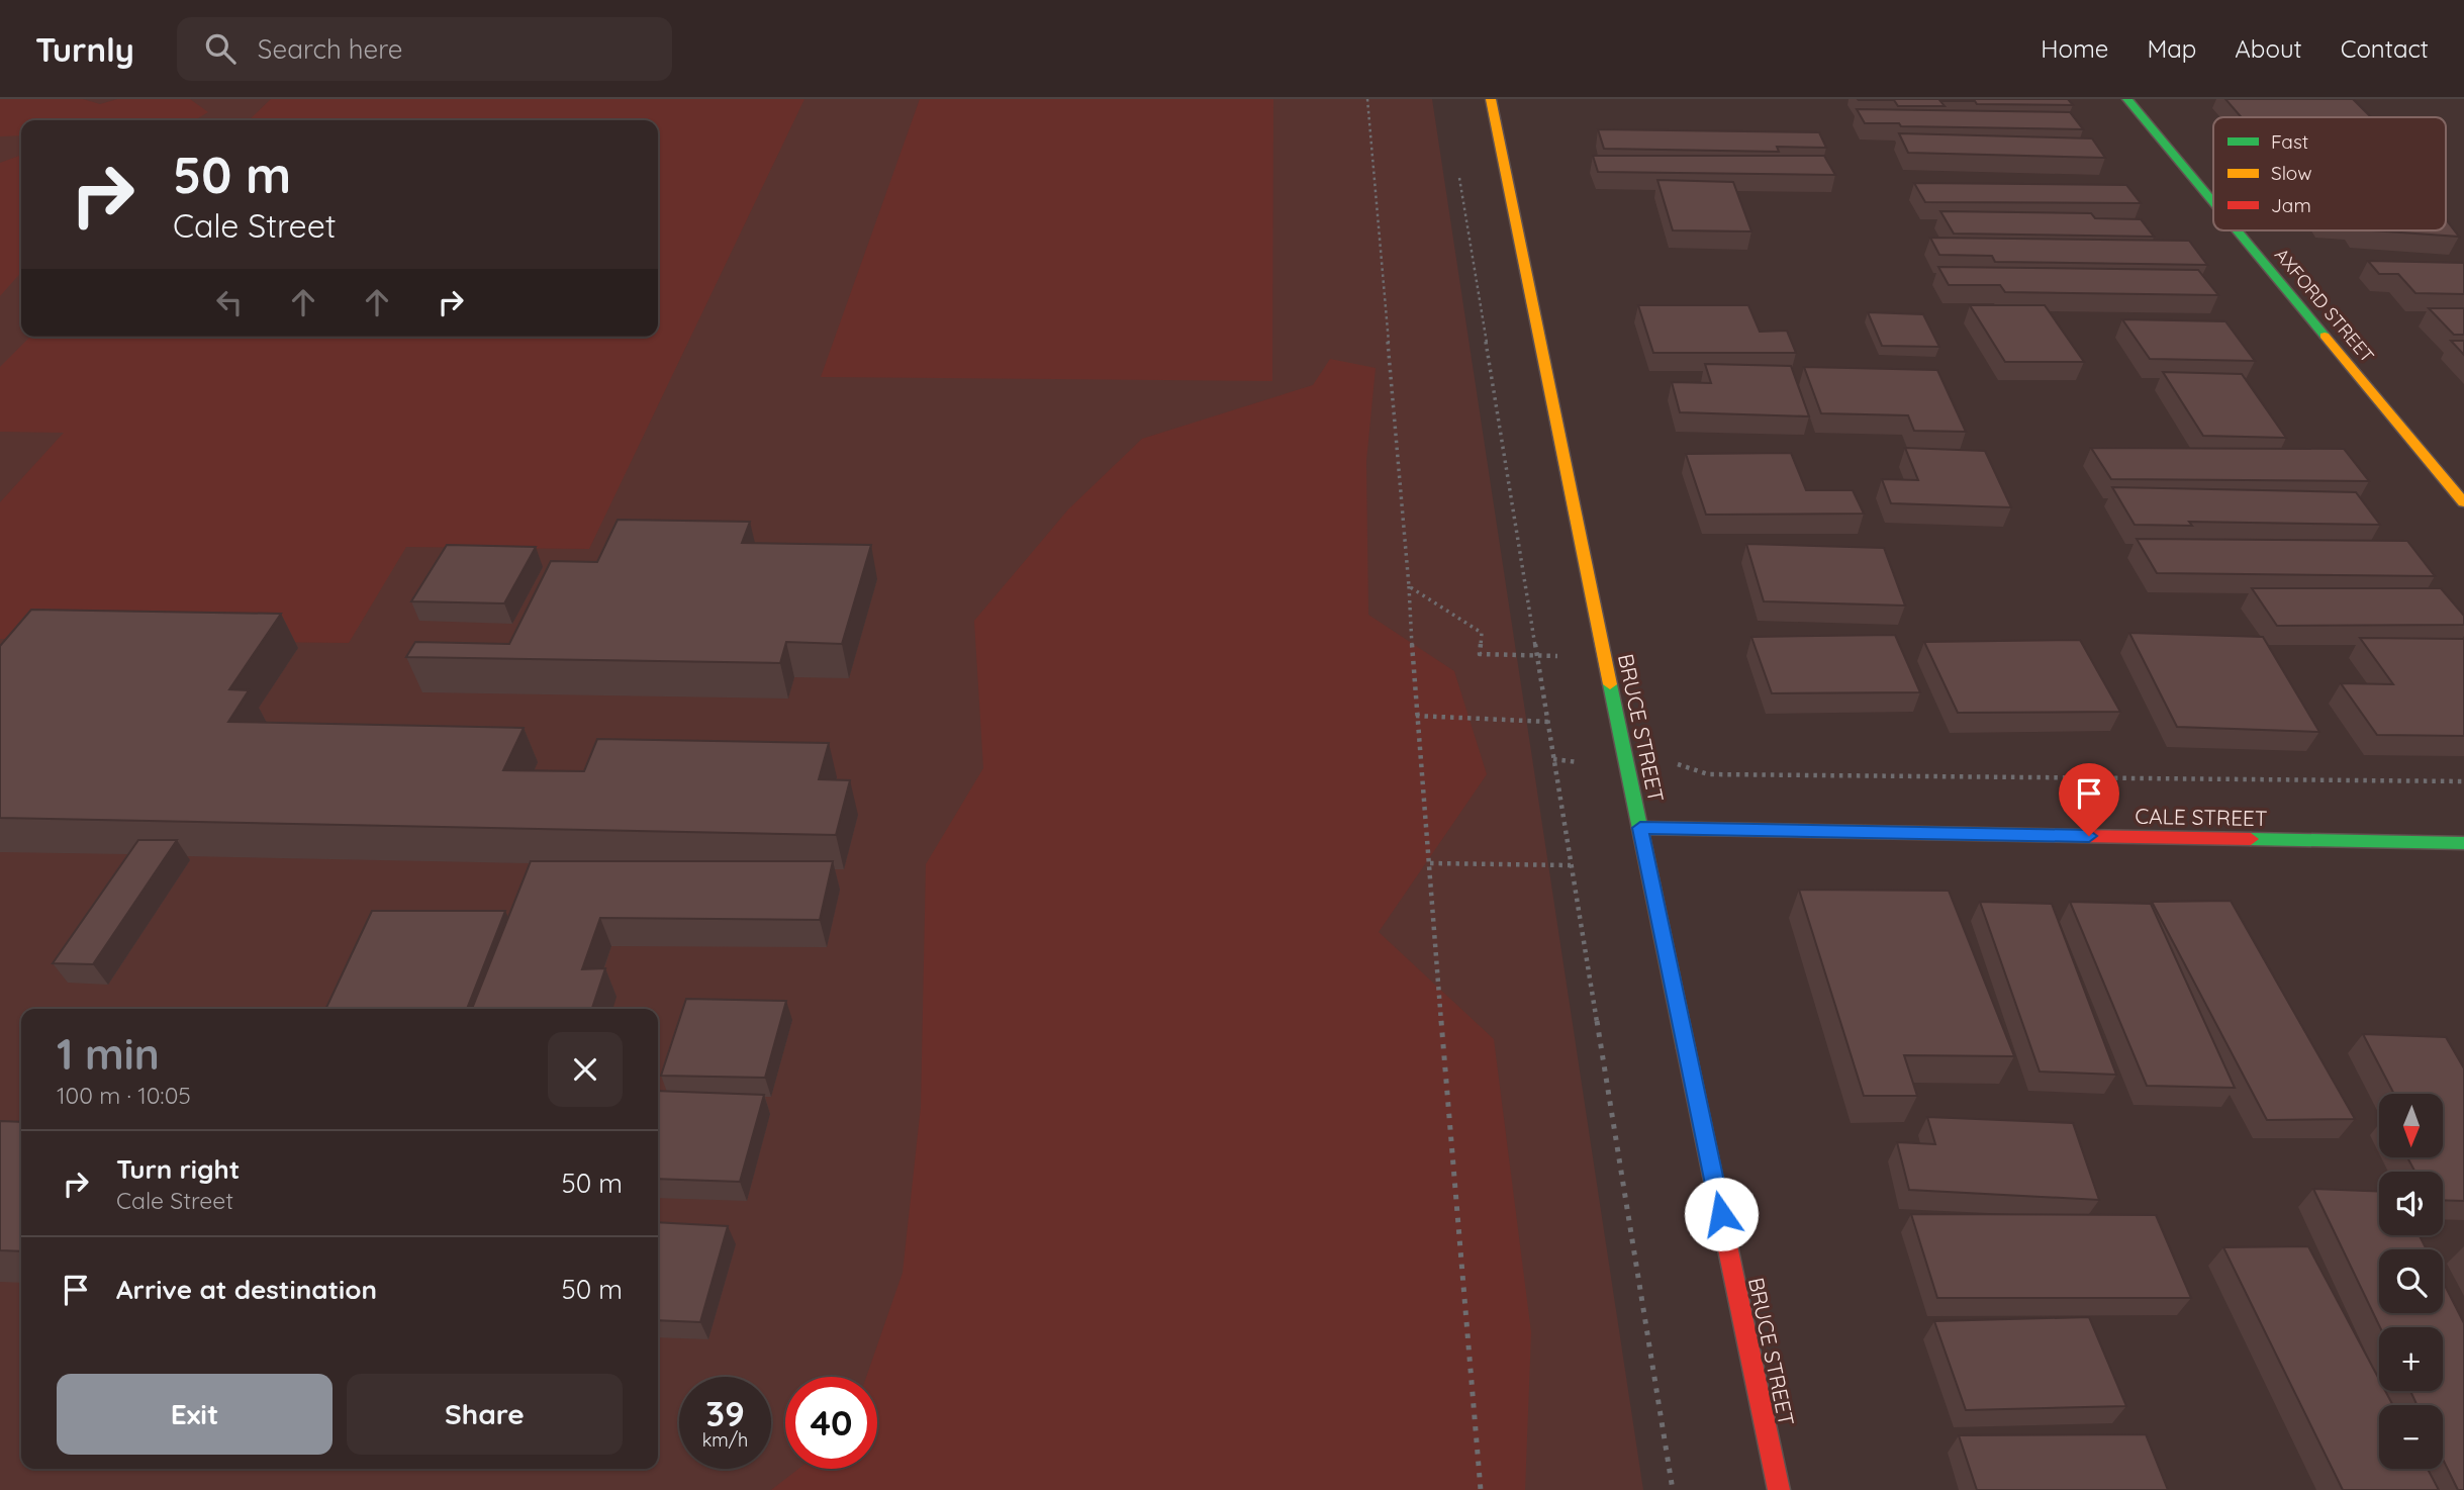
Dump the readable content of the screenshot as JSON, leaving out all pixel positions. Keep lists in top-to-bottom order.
{
  "streets": {
    "street": ["AXFORD STREET", "BRUCE STREET", "CALE STREET"]
  },
  "crossings": [
    ["BRUCE STREET", "CALE STREET"]
  ],
  "legend": ["Fast", "Slow", "Jam"],
  "north": "bottom",
  "page": {
    "header": "Turnly",
    "search": "Search here",
    "nav": [
      "Home",
      "Map",
      "About",
      "Contact"
    ],
    "turn": ["50 m", "Cale Street"],
    "heading": ["1 min", "100 m · 10:05"],
    "map_buttons": ["+", "−"],
    "list": [
      {
        "name": "Turn right",
        "note": "Cale Street",
        "value": "50 m"
      },
      {
        "name": "Arrive at destination",
        "value": "50 m"
      }
    ],
    "buttons": ["Exit", "Share"],
    "speed": "39 km/h",
    "limit": "40"
  }
}
